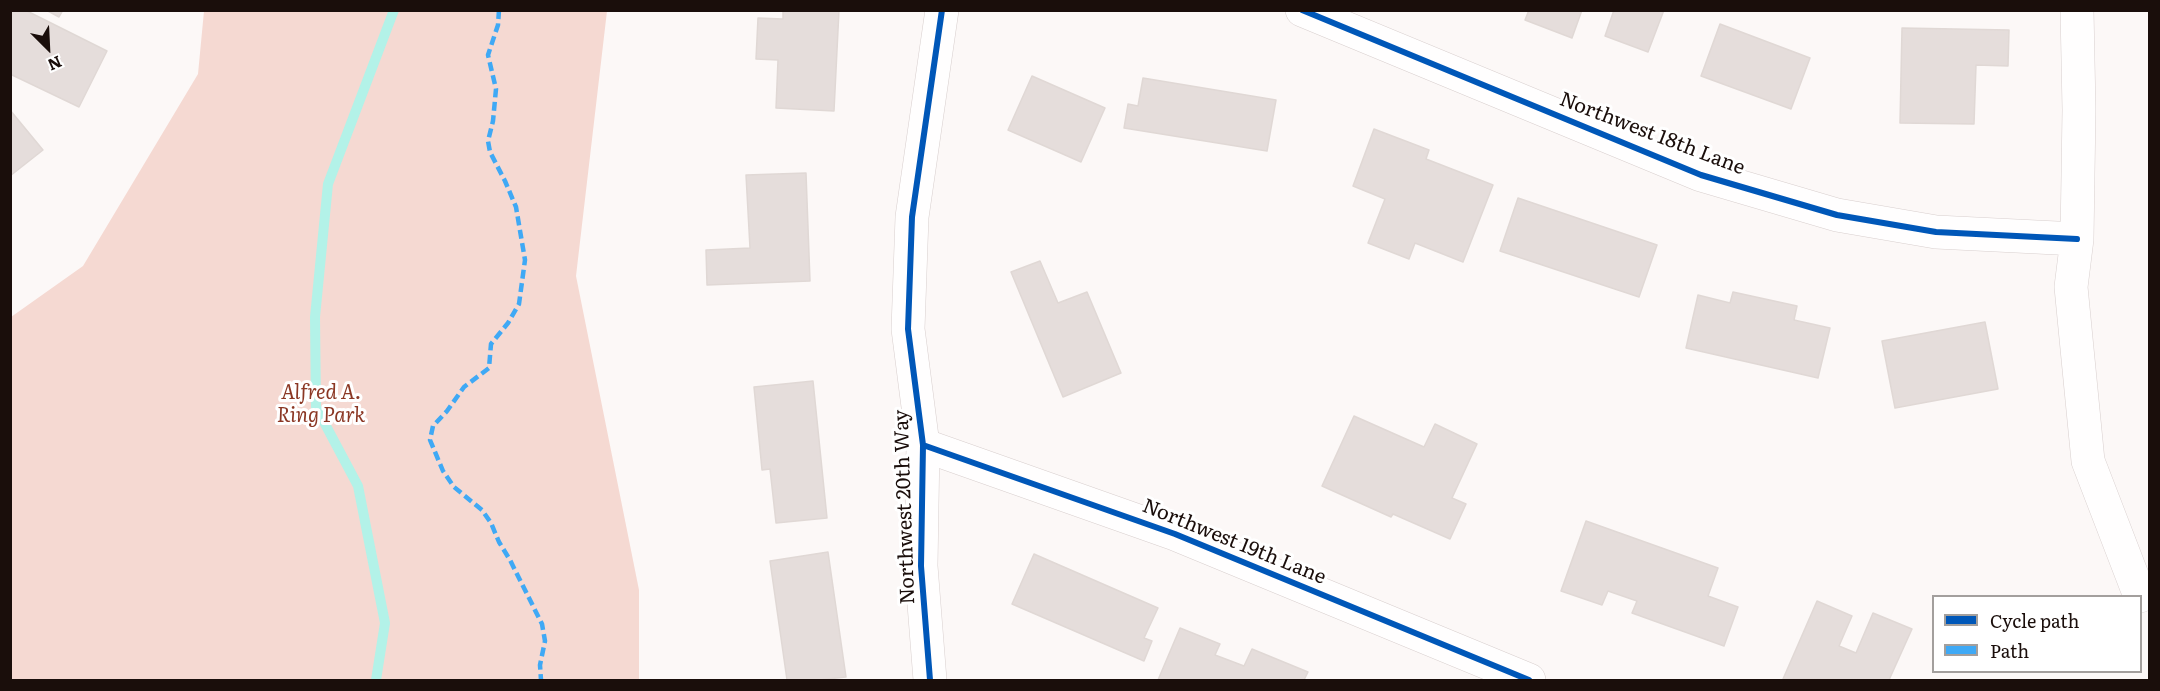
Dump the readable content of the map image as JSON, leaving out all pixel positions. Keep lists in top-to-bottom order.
{
  "streets": {
    "street": ["Northwest 18th Lane", "Northwest 20th Way", "Northwest 19th Lane"]
  },
  "crossings": [
    ["Northwest 20th Way", "Northwest 19th Lane"]
  ],
  "parks": ["Alfred A. Ring Park"],
  "legend": ["Cycle path", "Path"],
  "north": "bottom right"
}
